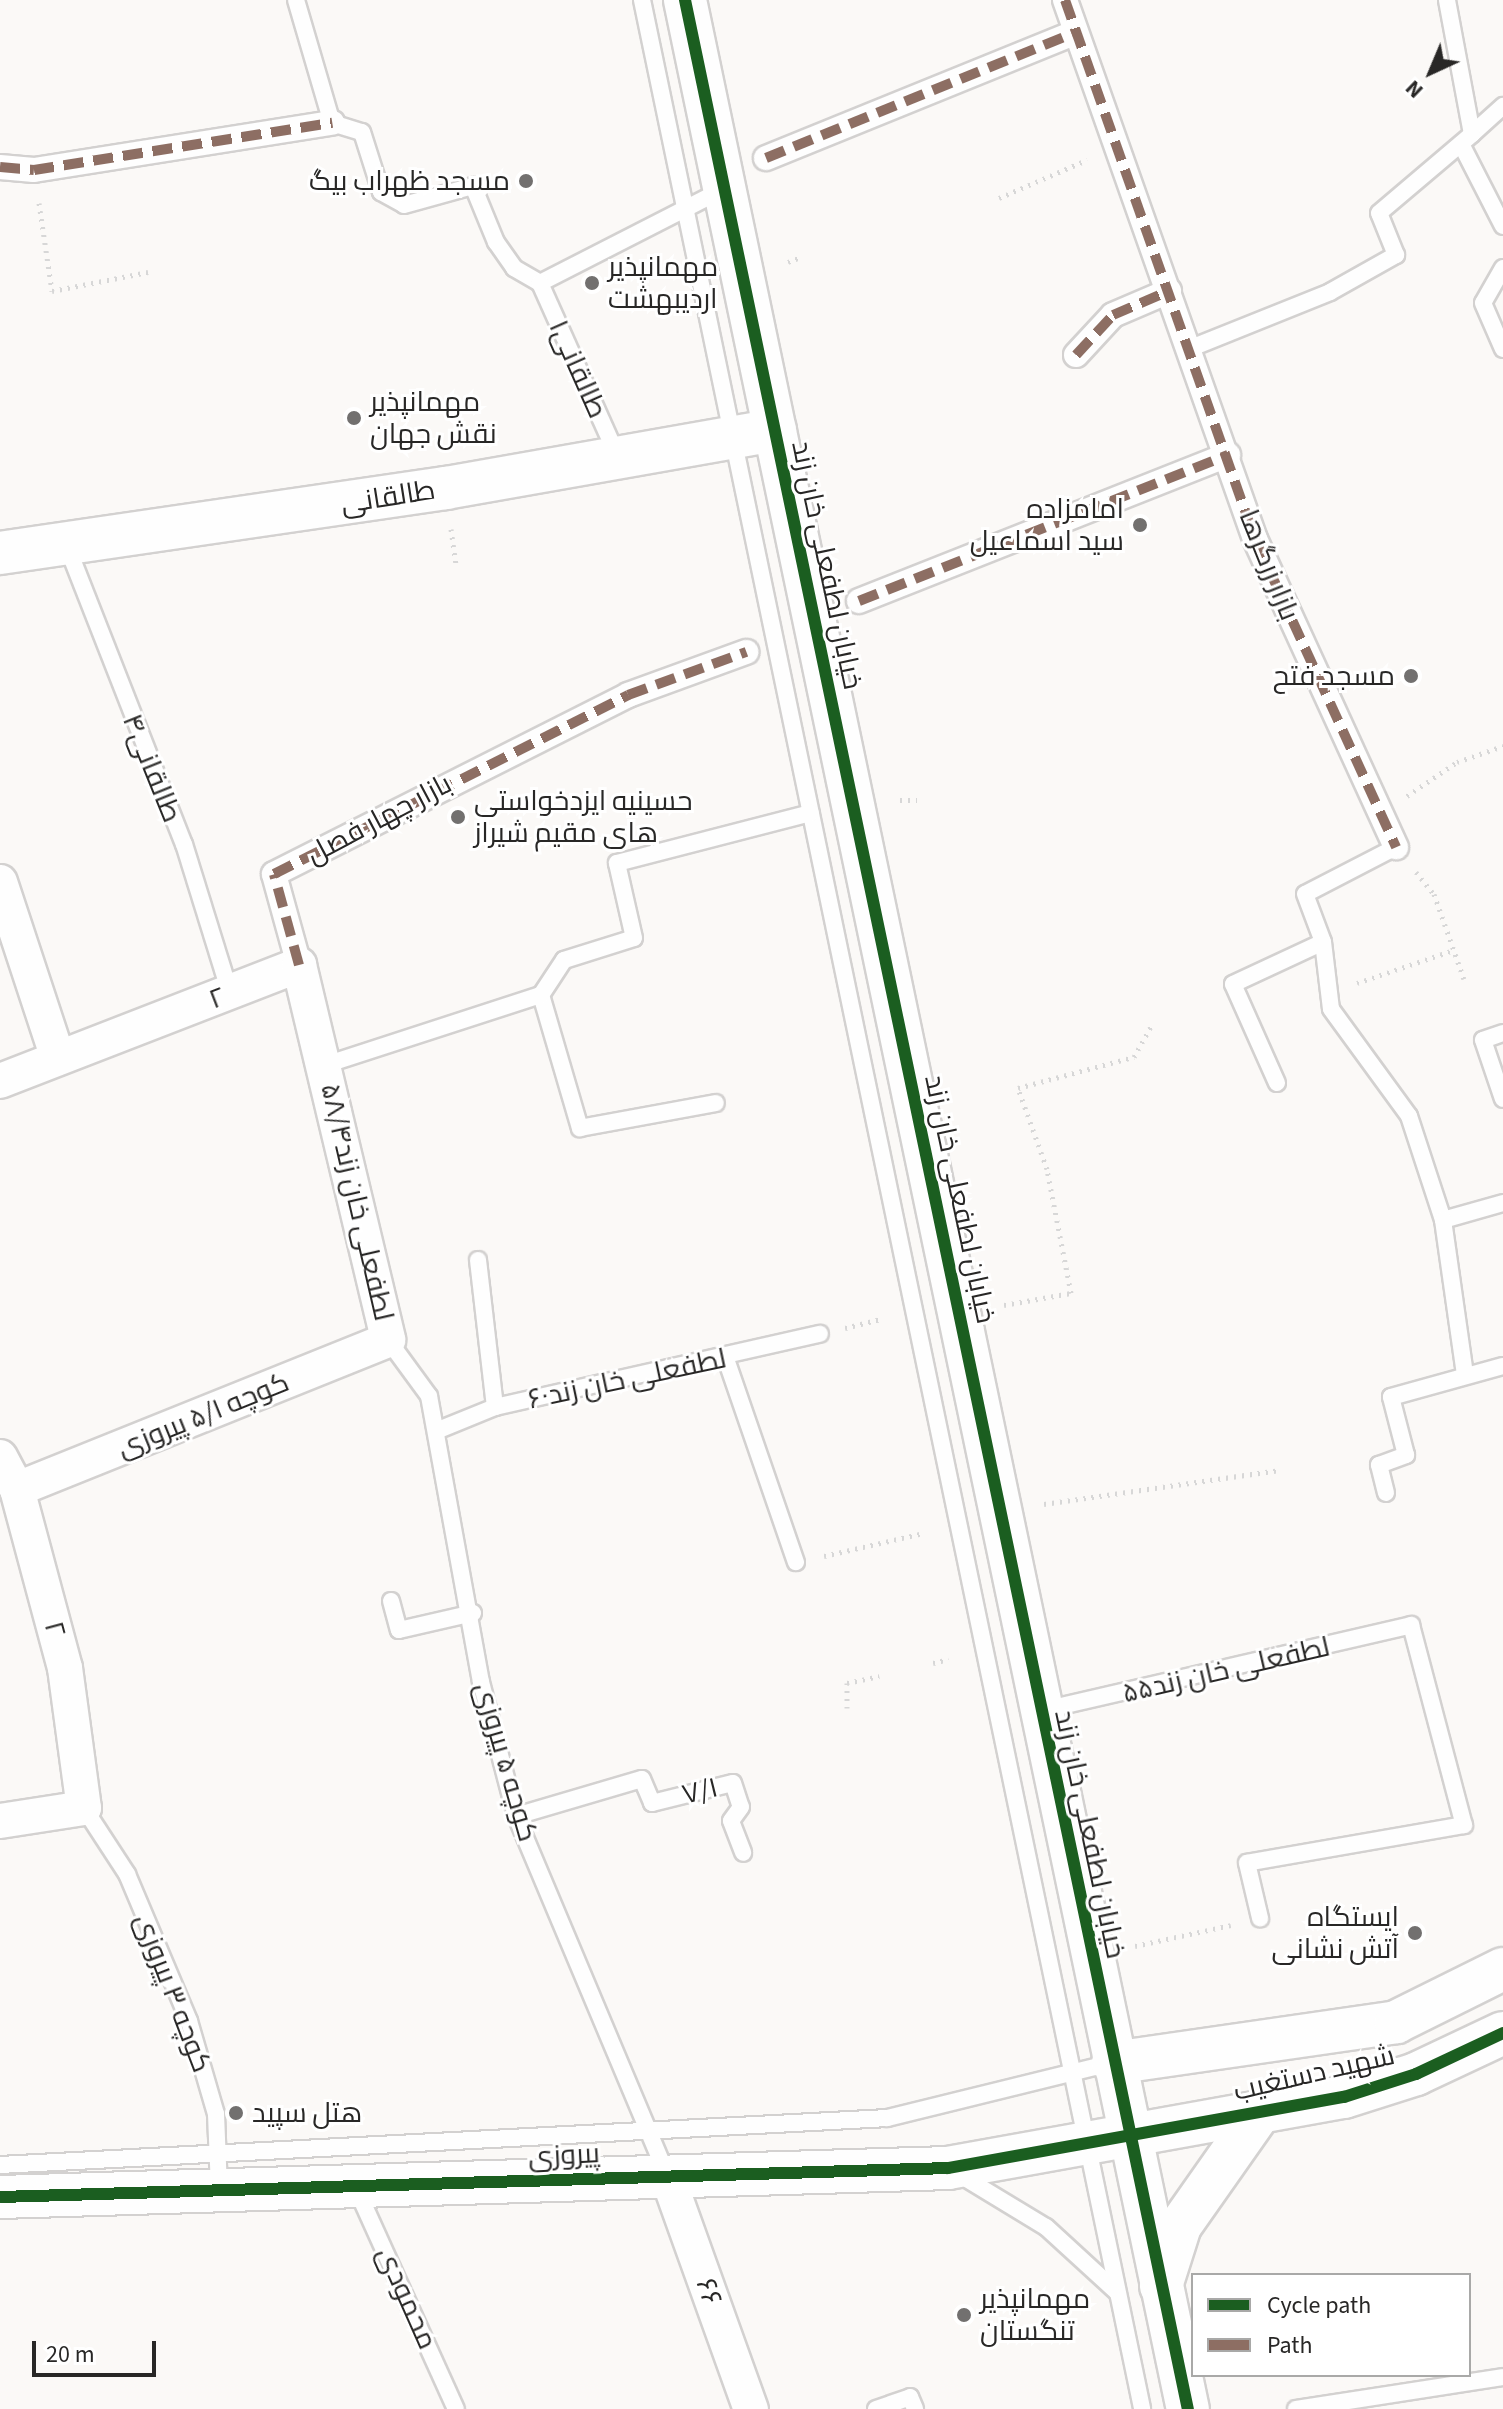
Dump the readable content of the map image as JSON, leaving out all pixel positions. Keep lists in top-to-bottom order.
{
  "streets": {
    "street": [
      "طالقانی",
      "خیابان لطفعلی خان زند",
      "بازار زرگرها",
      "بازار چهار فصل",
      "۲",
      "لطفعلی خان زند۵۸/۴",
      "کوچه ۵/۱ پیروزی",
      "شهید دستغیب",
      "پیروزی",
      "۶۶"
    ],
    "lane": [
      "طالقانی۱",
      "طالقانی۴",
      "لطفعلی خان زند۶۰",
      "لطفعلی خان زند۵۵",
      "کوچه ۵ پیروزی",
      "۷/۱",
      "کوچه ۳ پیروزی",
      "محمودی"
    ]
  },
  "crossings": [
    ["طالقانی۱", "طالقانی"],
    ["طالقانی", "خیابان لطفعلی خان زند"],
    ["طالقانی", "طالقانی۴"],
    ["خیابان لطفعلی خان زند", "لطفعلی خان زند۵۵"],
    ["خیابان لطفعلی خان زند", "شهید دستغیب"],
    ["خیابان لطفعلی خان زند", "پیروزی"],
    ["طالقانی۴", "۲"],
    ["بازار چهار فصل", "۲"],
    ["بازار چهار فصل", "لطفعلی خان زند۵۸/۴"],
    ["۲", "لطفعلی خان زند۵۸/۴"],
    ["۲", "کوچه ۵/۱ پیروزی"],
    ["۲", "کوچه ۳ پیروزی"],
    ["لطفعلی خان زند۵۸/۴", "کوچه ۵/۱ پیروزی"],
    ["لطفعلی خان زند۵۸/۴", "کوچه ۵ پیروزی"],
    ["لطفعلی خان زند۶۰", "کوچه ۵ پیروزی"],
    ["کوچه ۵/۱ پیروزی", "کوچه ۵ پیروزی"],
    ["کوچه ۵ پیروزی", "۷/۱"],
    ["کوچه ۵ پیروزی", "پیروزی"],
    ["کوچه ۵ پیروزی", "۶۶"],
    ["کوچه ۳ پیروزی", "پیروزی"],
    ["شهید دستغیب", "پیروزی"],
    ["پیروزی", "۶۶"],
    ["پیروزی", "محمودی"]
  ],
  "places": [
    "مسجد ظهراب بیگ",
    "مهمانپذیر اردیبهشت",
    "مهمانپذیر نقش جهان",
    "امامزاده سید اسماعیل",
    "مسجد فتح",
    "حسینیه ایزدخواستی های مقیم شیراز",
    "ایستگاه آتش نشانی",
    "هتل سپید",
    "مهمانپذیر تنگستان"
  ],
  "legend": ["Cycle path", "Path"],
  "scale_bar": "20 m",
  "north": "bottom left"
}
